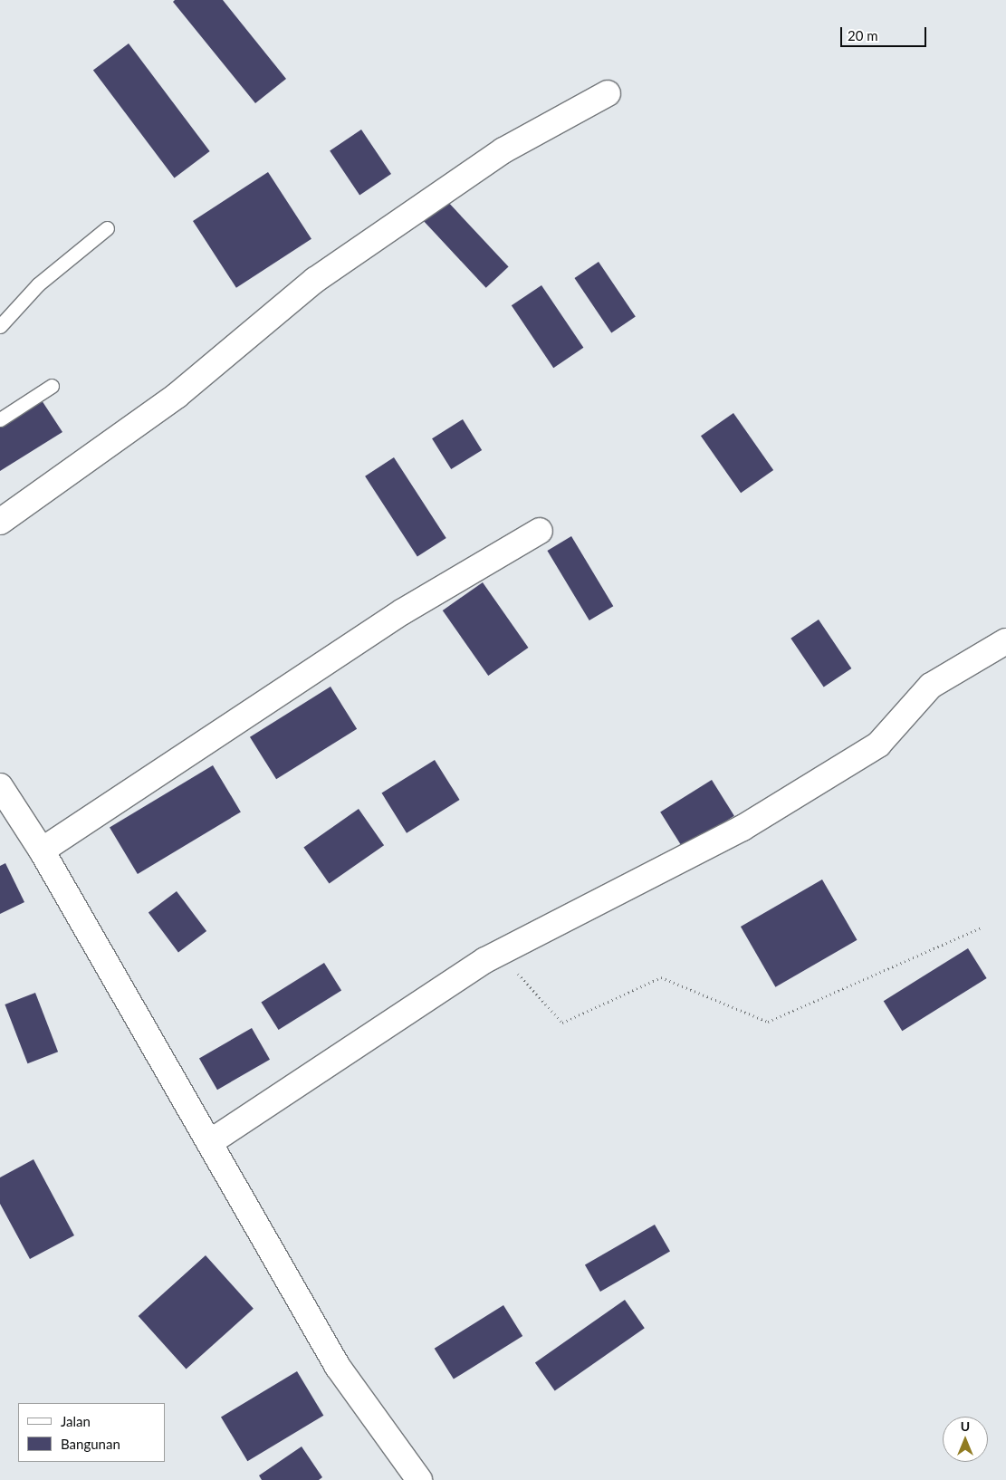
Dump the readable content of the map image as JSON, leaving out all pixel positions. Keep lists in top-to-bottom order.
{
  "legend": ["Jalan", "Bangunan"],
  "scale_bar": "20 m",
  "north": "top"
}
